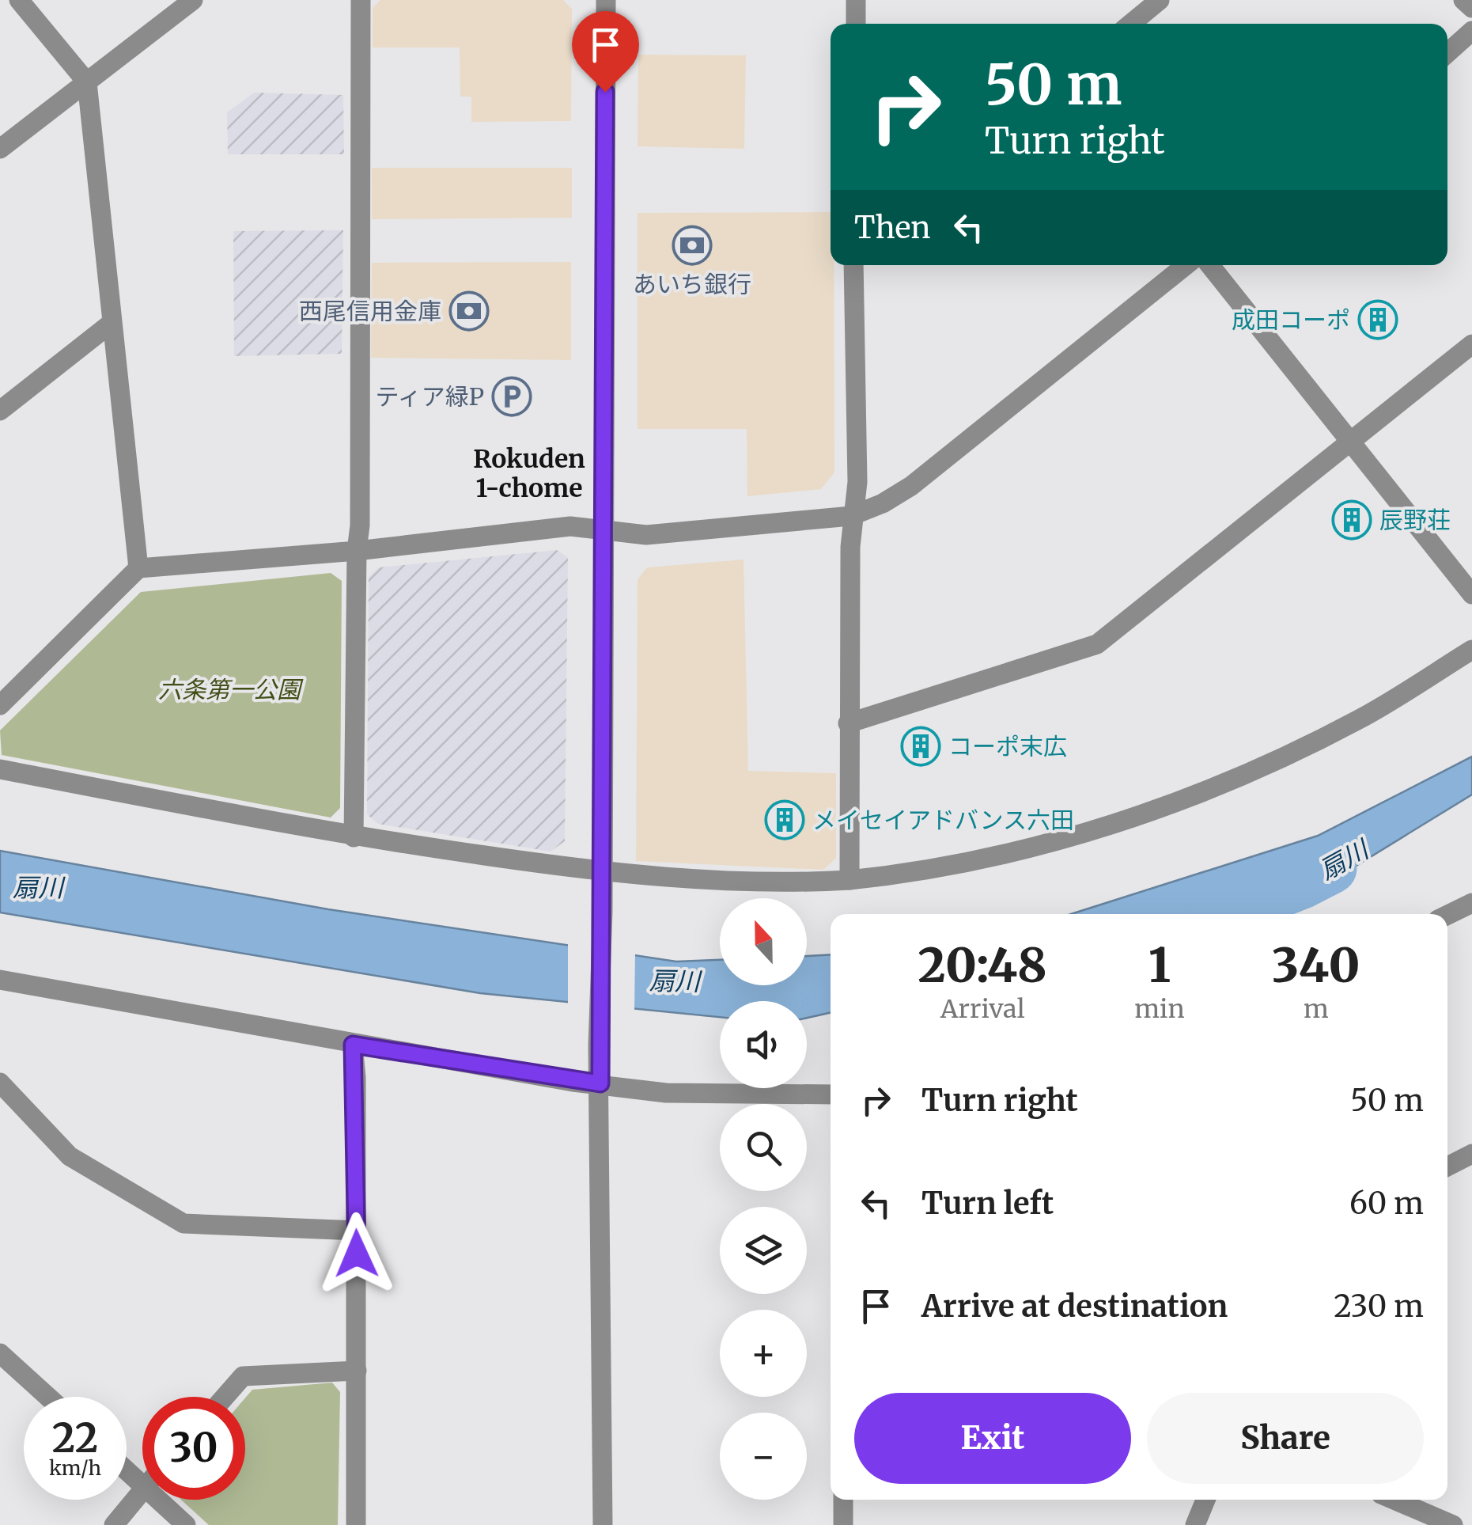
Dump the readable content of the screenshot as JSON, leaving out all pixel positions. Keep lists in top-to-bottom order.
{
  "districts": ["Rokuden 1-chome"],
  "water": ["扇川"],
  "parks": ["六条第一公園"],
  "places": {
    "bank": ["あいち銀行", "西尾信用金庫"],
    "building": [
      "成田コーポ",
      "辰野荘",
      "コーポ末広",
      "メイセイアドバンス六田"
    ],
    "parking": ["ティア緑P"]
  },
  "north": "top",
  "page": {
    "turn": ["50 m", "Turn right"],
    "then": "Then",
    "map_buttons": ["+", "−"],
    "eta": [
      "20:48",
      "Arrival",
      "1",
      "min",
      "340",
      "m"
    ],
    "list": [
      {
        "name": "Turn right",
        "value": "50 m"
      },
      {
        "name": "Turn left",
        "value": "60 m"
      },
      {
        "name": "Arrive at destination",
        "value": "230 m"
      }
    ],
    "buttons": ["Exit", "Share"],
    "speed": "22 km/h",
    "limit": "30"
  }
}
